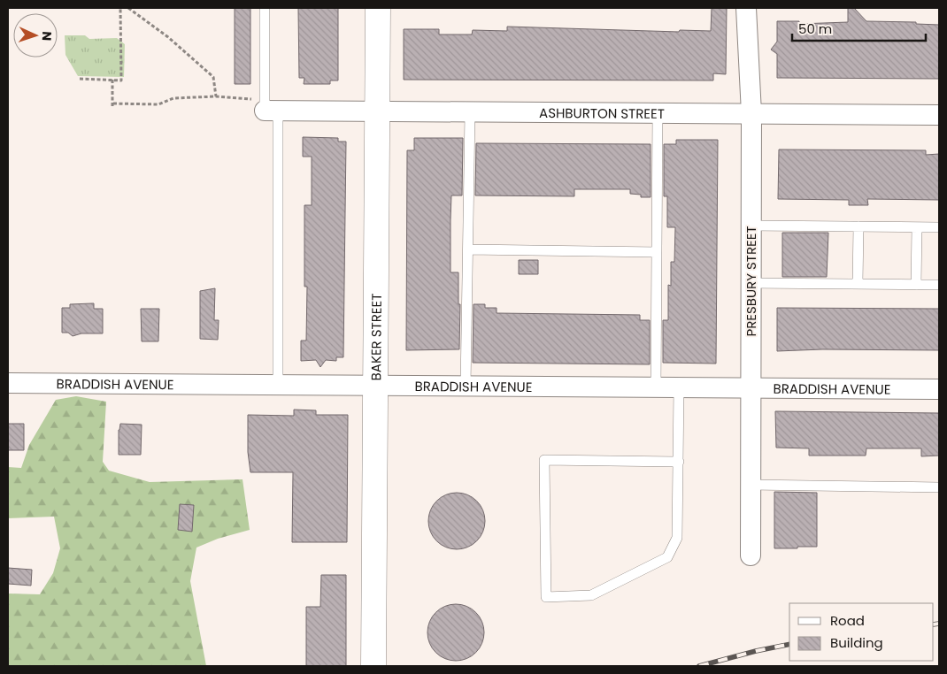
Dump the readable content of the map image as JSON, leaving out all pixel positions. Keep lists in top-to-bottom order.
{
  "streets": {
    "street": [
      "ASHBURTON STREET",
      "PRESBURY STREET",
      "BAKER STREET",
      "BRADDISH AVENUE"
    ]
  },
  "crossings": [
    ["ASHBURTON STREET", "PRESBURY STREET"],
    ["ASHBURTON STREET", "BAKER STREET"],
    ["PRESBURY STREET", "BRADDISH AVENUE"],
    ["BAKER STREET", "BRADDISH AVENUE"]
  ],
  "legend": ["Road", "Building"],
  "scale_bar": "50 m",
  "north": "right"
}
